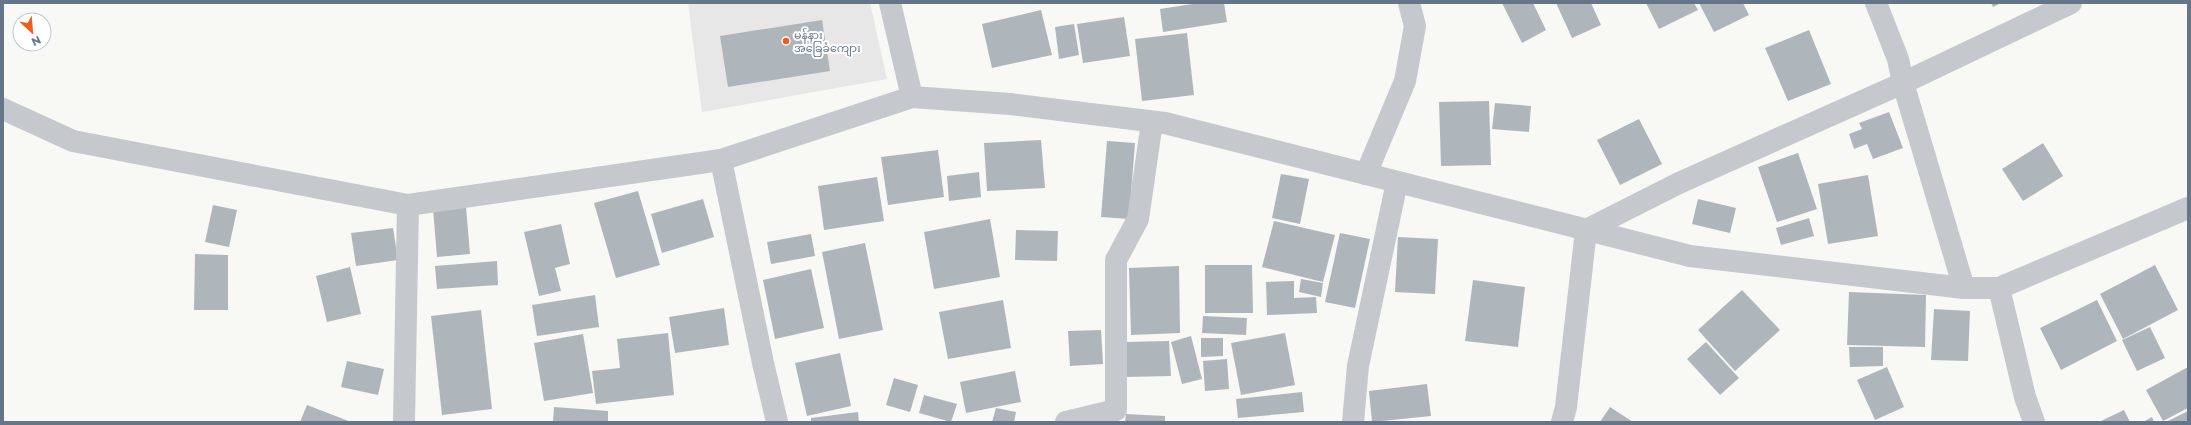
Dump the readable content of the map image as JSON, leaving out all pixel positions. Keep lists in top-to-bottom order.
{
  "places": ["မန်နား အခြေခံကျေား"],
  "north": "bottom right"
}
